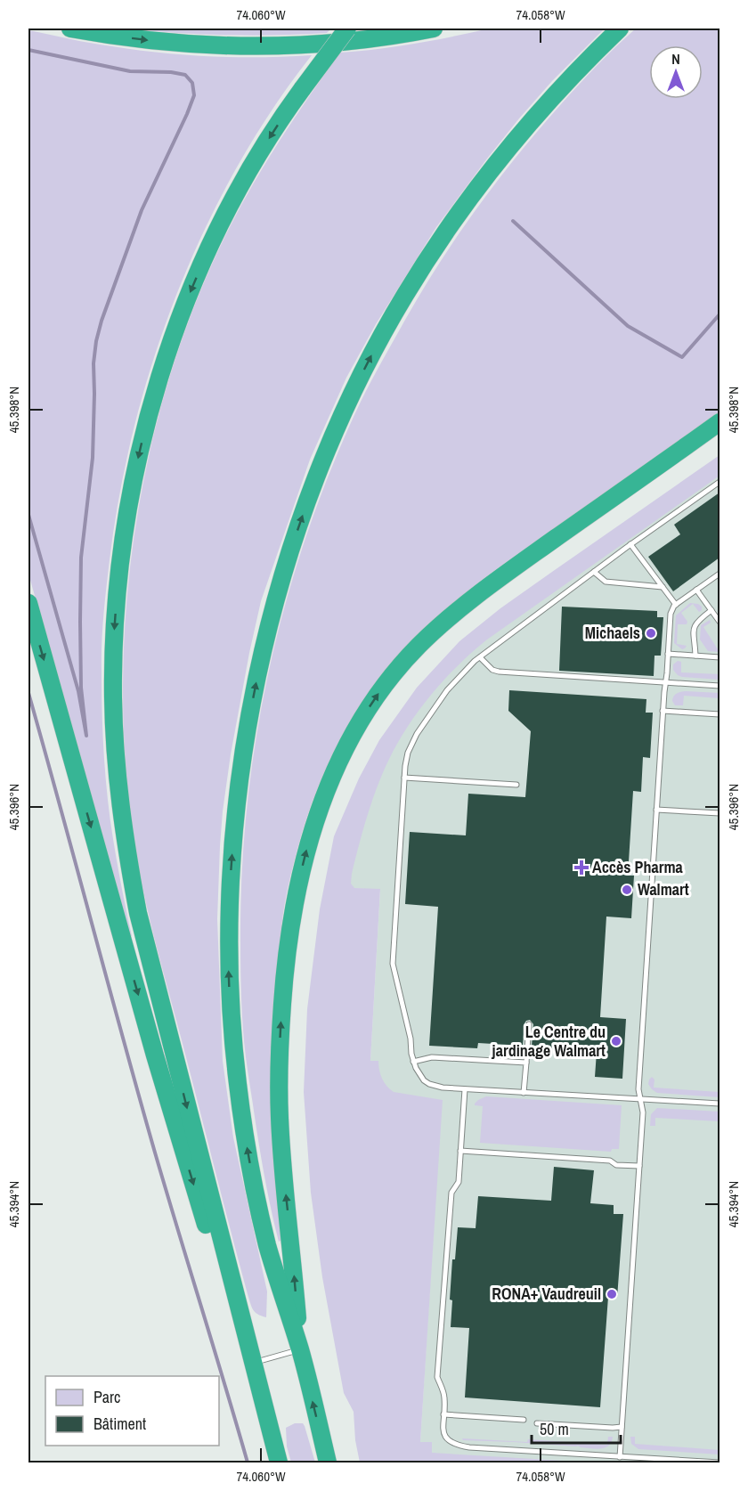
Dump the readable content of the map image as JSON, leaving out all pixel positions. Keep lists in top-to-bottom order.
{
  "places": {
    "other": [
      "Michaels",
      "Walmart",
      "Le Centre du jardinage Walmart",
      "RONA+ Vaudreuil"
    ],
    "health": ["Accès Pharma"]
  },
  "legend": ["Parc", "Bâtiment"],
  "scale_bar": "50 m",
  "north": "top",
  "coordinates": [
    "74.060°W",
    "74.058°W",
    "45.398°N",
    "45.396°N",
    "45.394°N"
  ]
}
